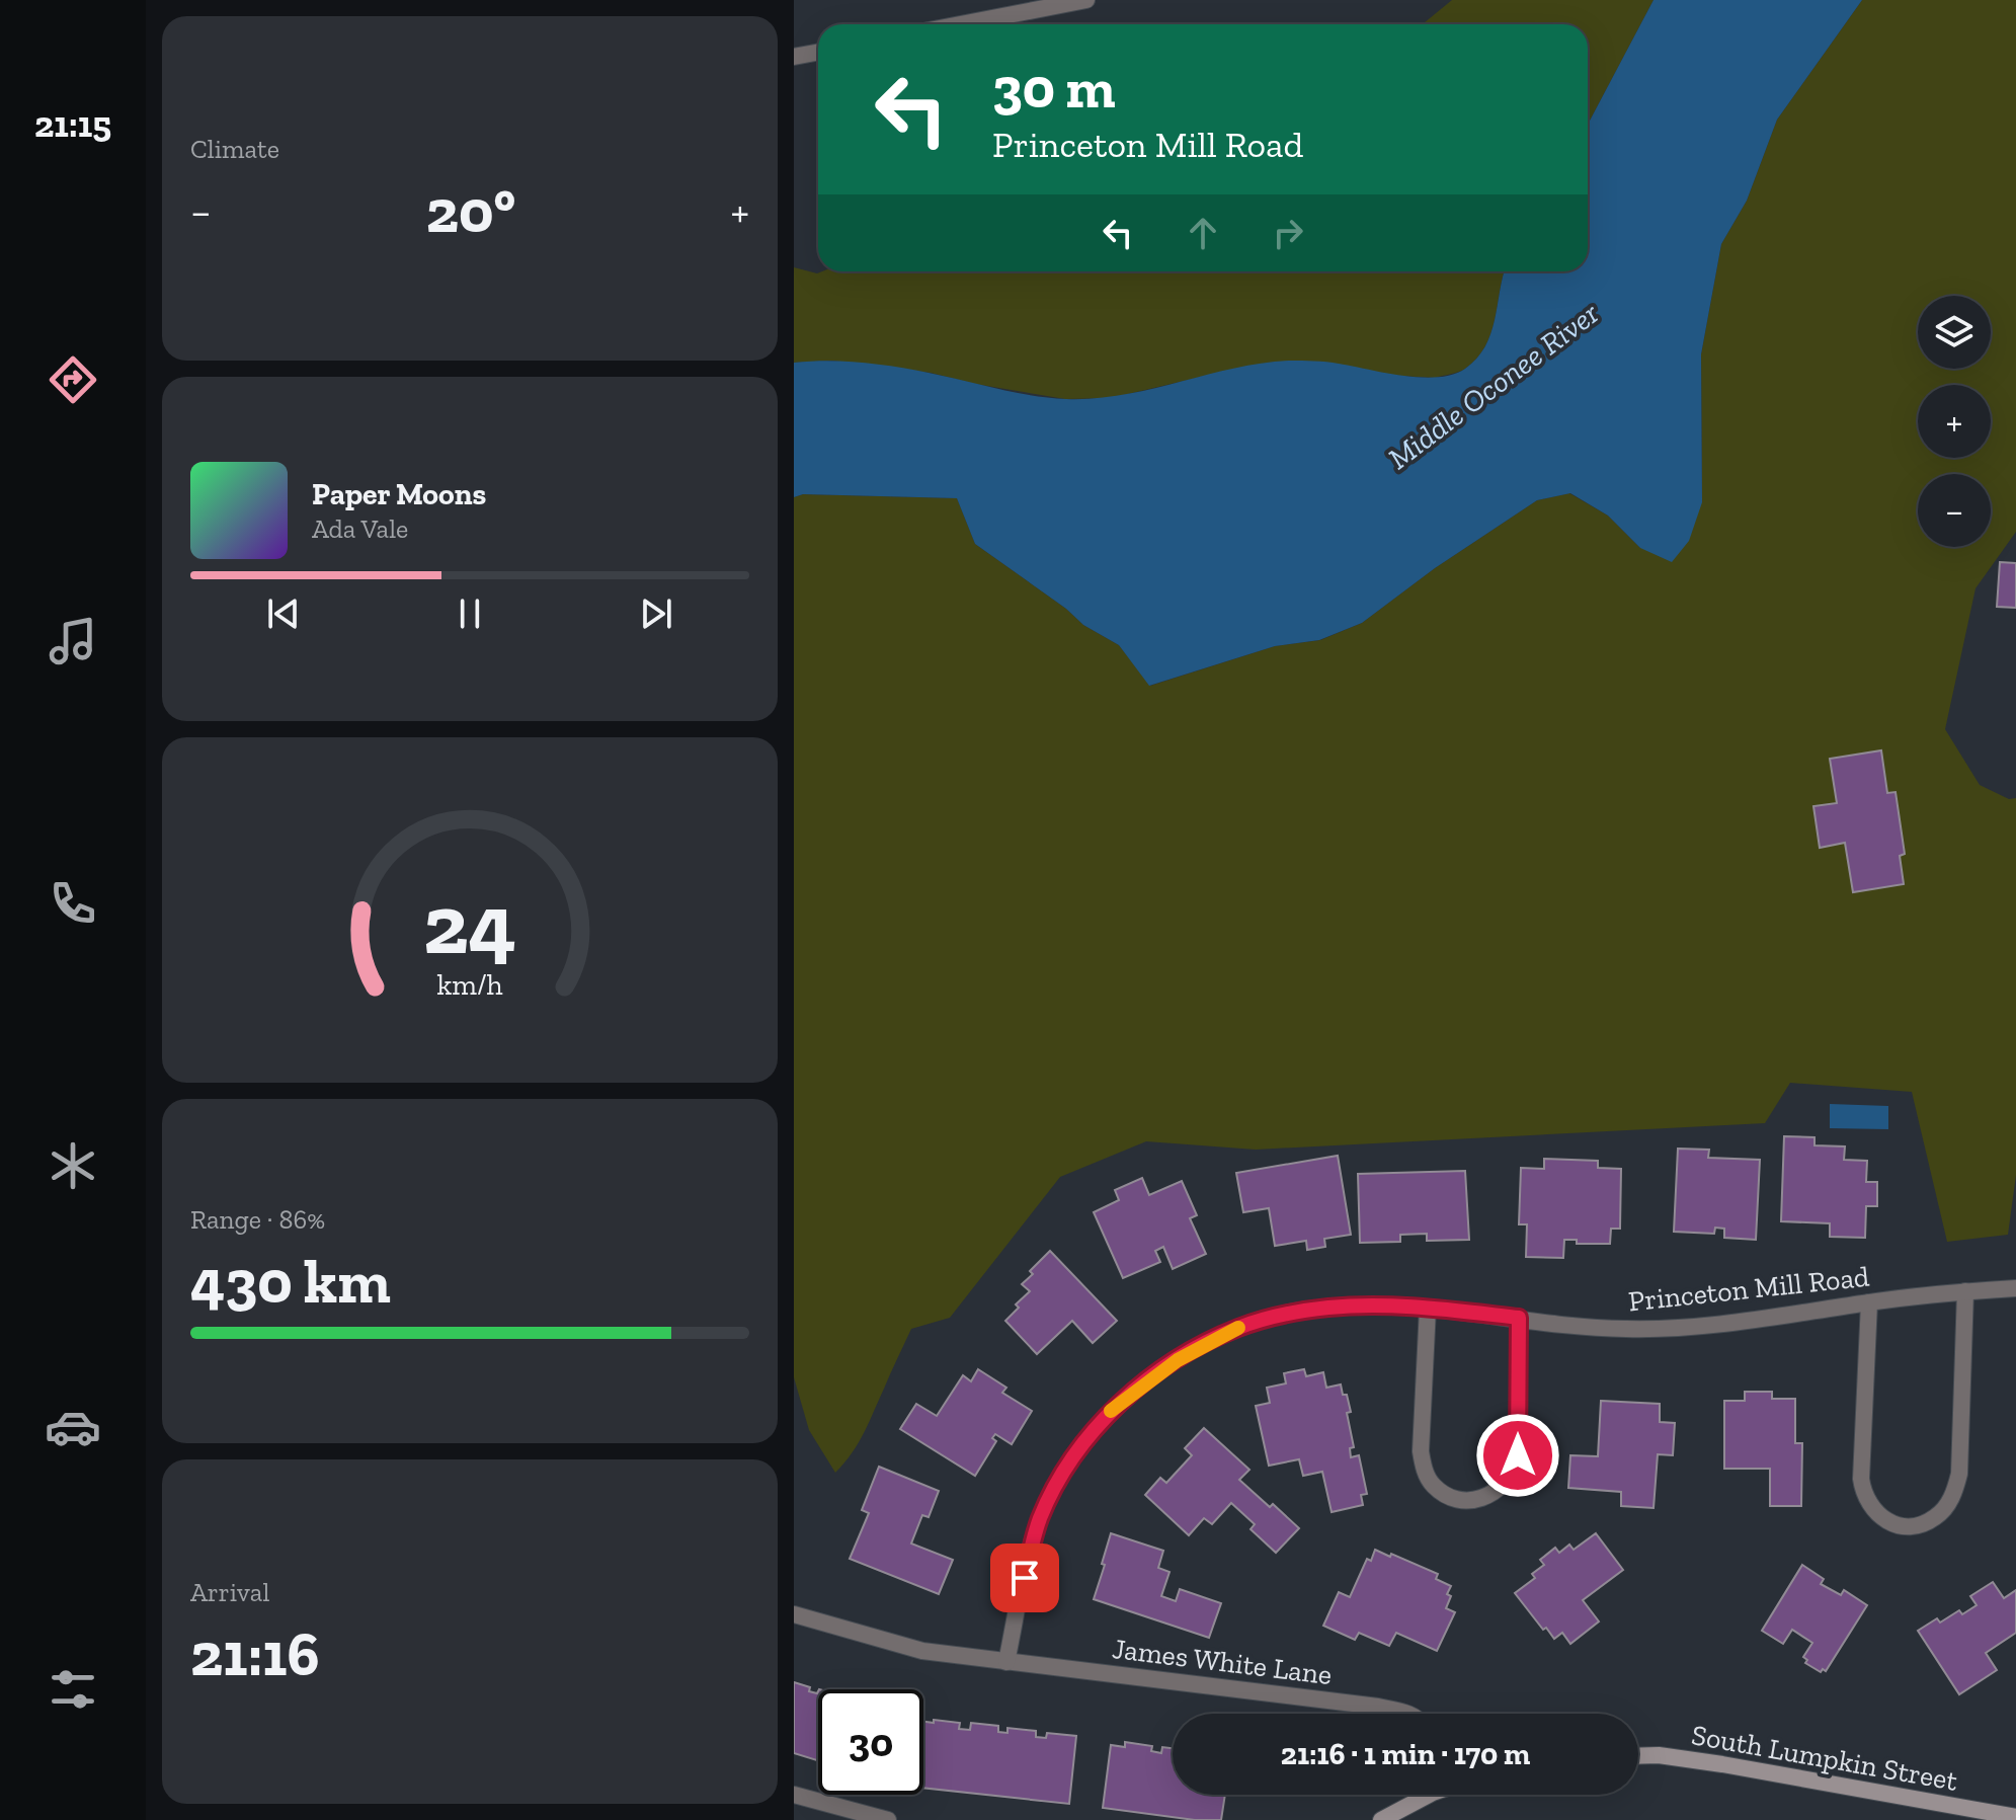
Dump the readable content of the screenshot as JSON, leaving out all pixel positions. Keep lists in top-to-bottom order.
{
  "streets": {
    "main road": ["South Lumpkin Street"],
    "street": ["Princeton Mill Road", "James White Lane"]
  },
  "crossings": [
    ["Princeton Mill Road", "James White Lane"]
  ],
  "water": ["Middle Oconee River"],
  "page": {
    "tabs": "21:15",
    "tile": [
      "Climate",
      ["Range · 86%", "430 km"],
      ["Arrival", "21:16"]
    ],
    "turn": ["30 m", "Princeton Mill Road"],
    "heat": ["−", "20°", "+"],
    "map_buttons": ["+", "−"],
    "song": ["Paper Moons", "Ada Vale"],
    "limit": "30",
    "trip": "21:16 · 1 min · 170 m",
    "gauge": ["24", "km/h"]
  }
}
